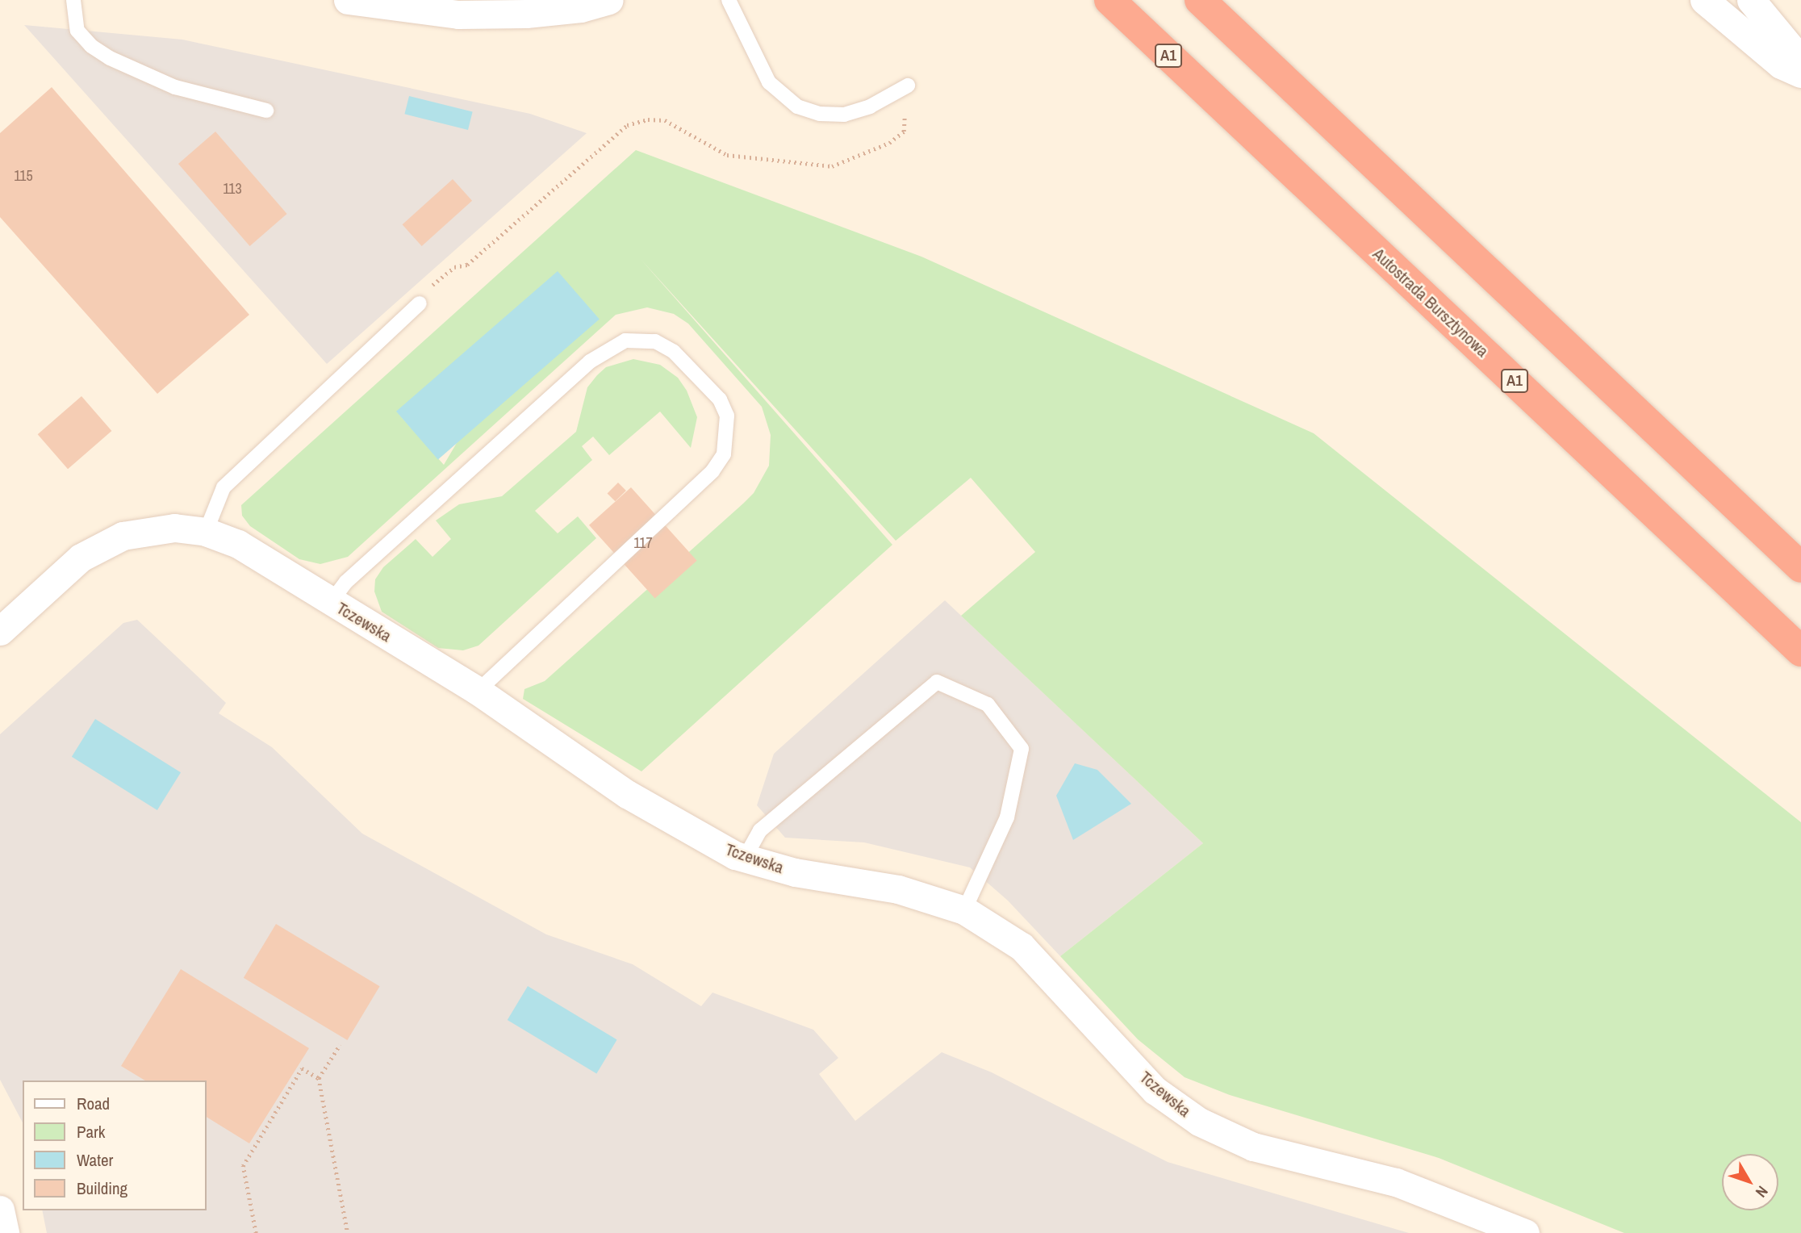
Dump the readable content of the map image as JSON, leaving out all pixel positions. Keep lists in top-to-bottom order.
{
  "streets": {
    "highway": ["A1", "Autostrada Bursztynowa"],
    "street": ["Tczewska"]
  },
  "house_numbers": ["115", "113", "117"],
  "legend": [
    "Road",
    "Park",
    "Water",
    "Building"
  ],
  "north": "bottom right"
}
